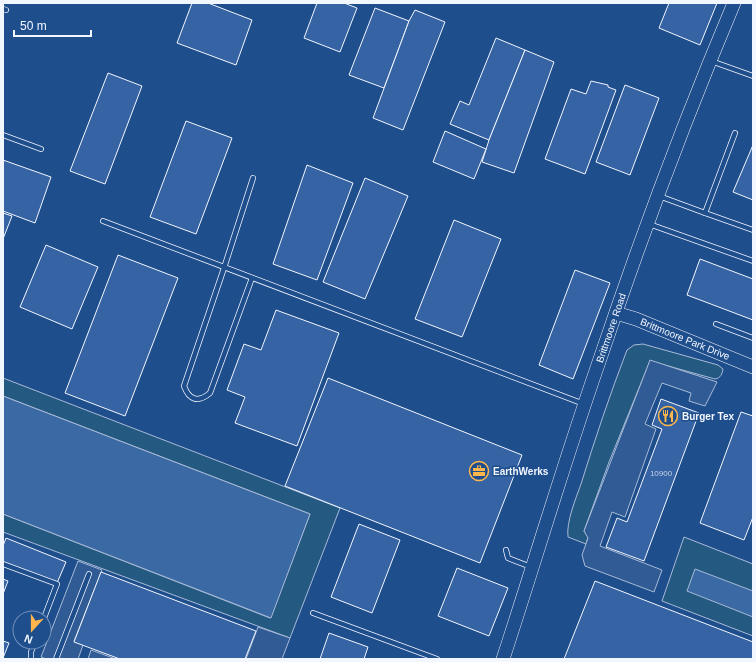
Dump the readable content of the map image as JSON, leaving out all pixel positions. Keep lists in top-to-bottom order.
{
  "streets": {
    "main road": ["Brittmoore Road", "Brittmoore Park Drive"]
  },
  "crossings": [
    ["Brittmoore Road", "Brittmoore Park Drive"]
  ],
  "places": {
    "restaurant": ["Burger Tex"],
    "office": ["EarthWerks"]
  },
  "house_numbers": ["10900"],
  "scale_bar": "50 m",
  "north": "bottom"
}
